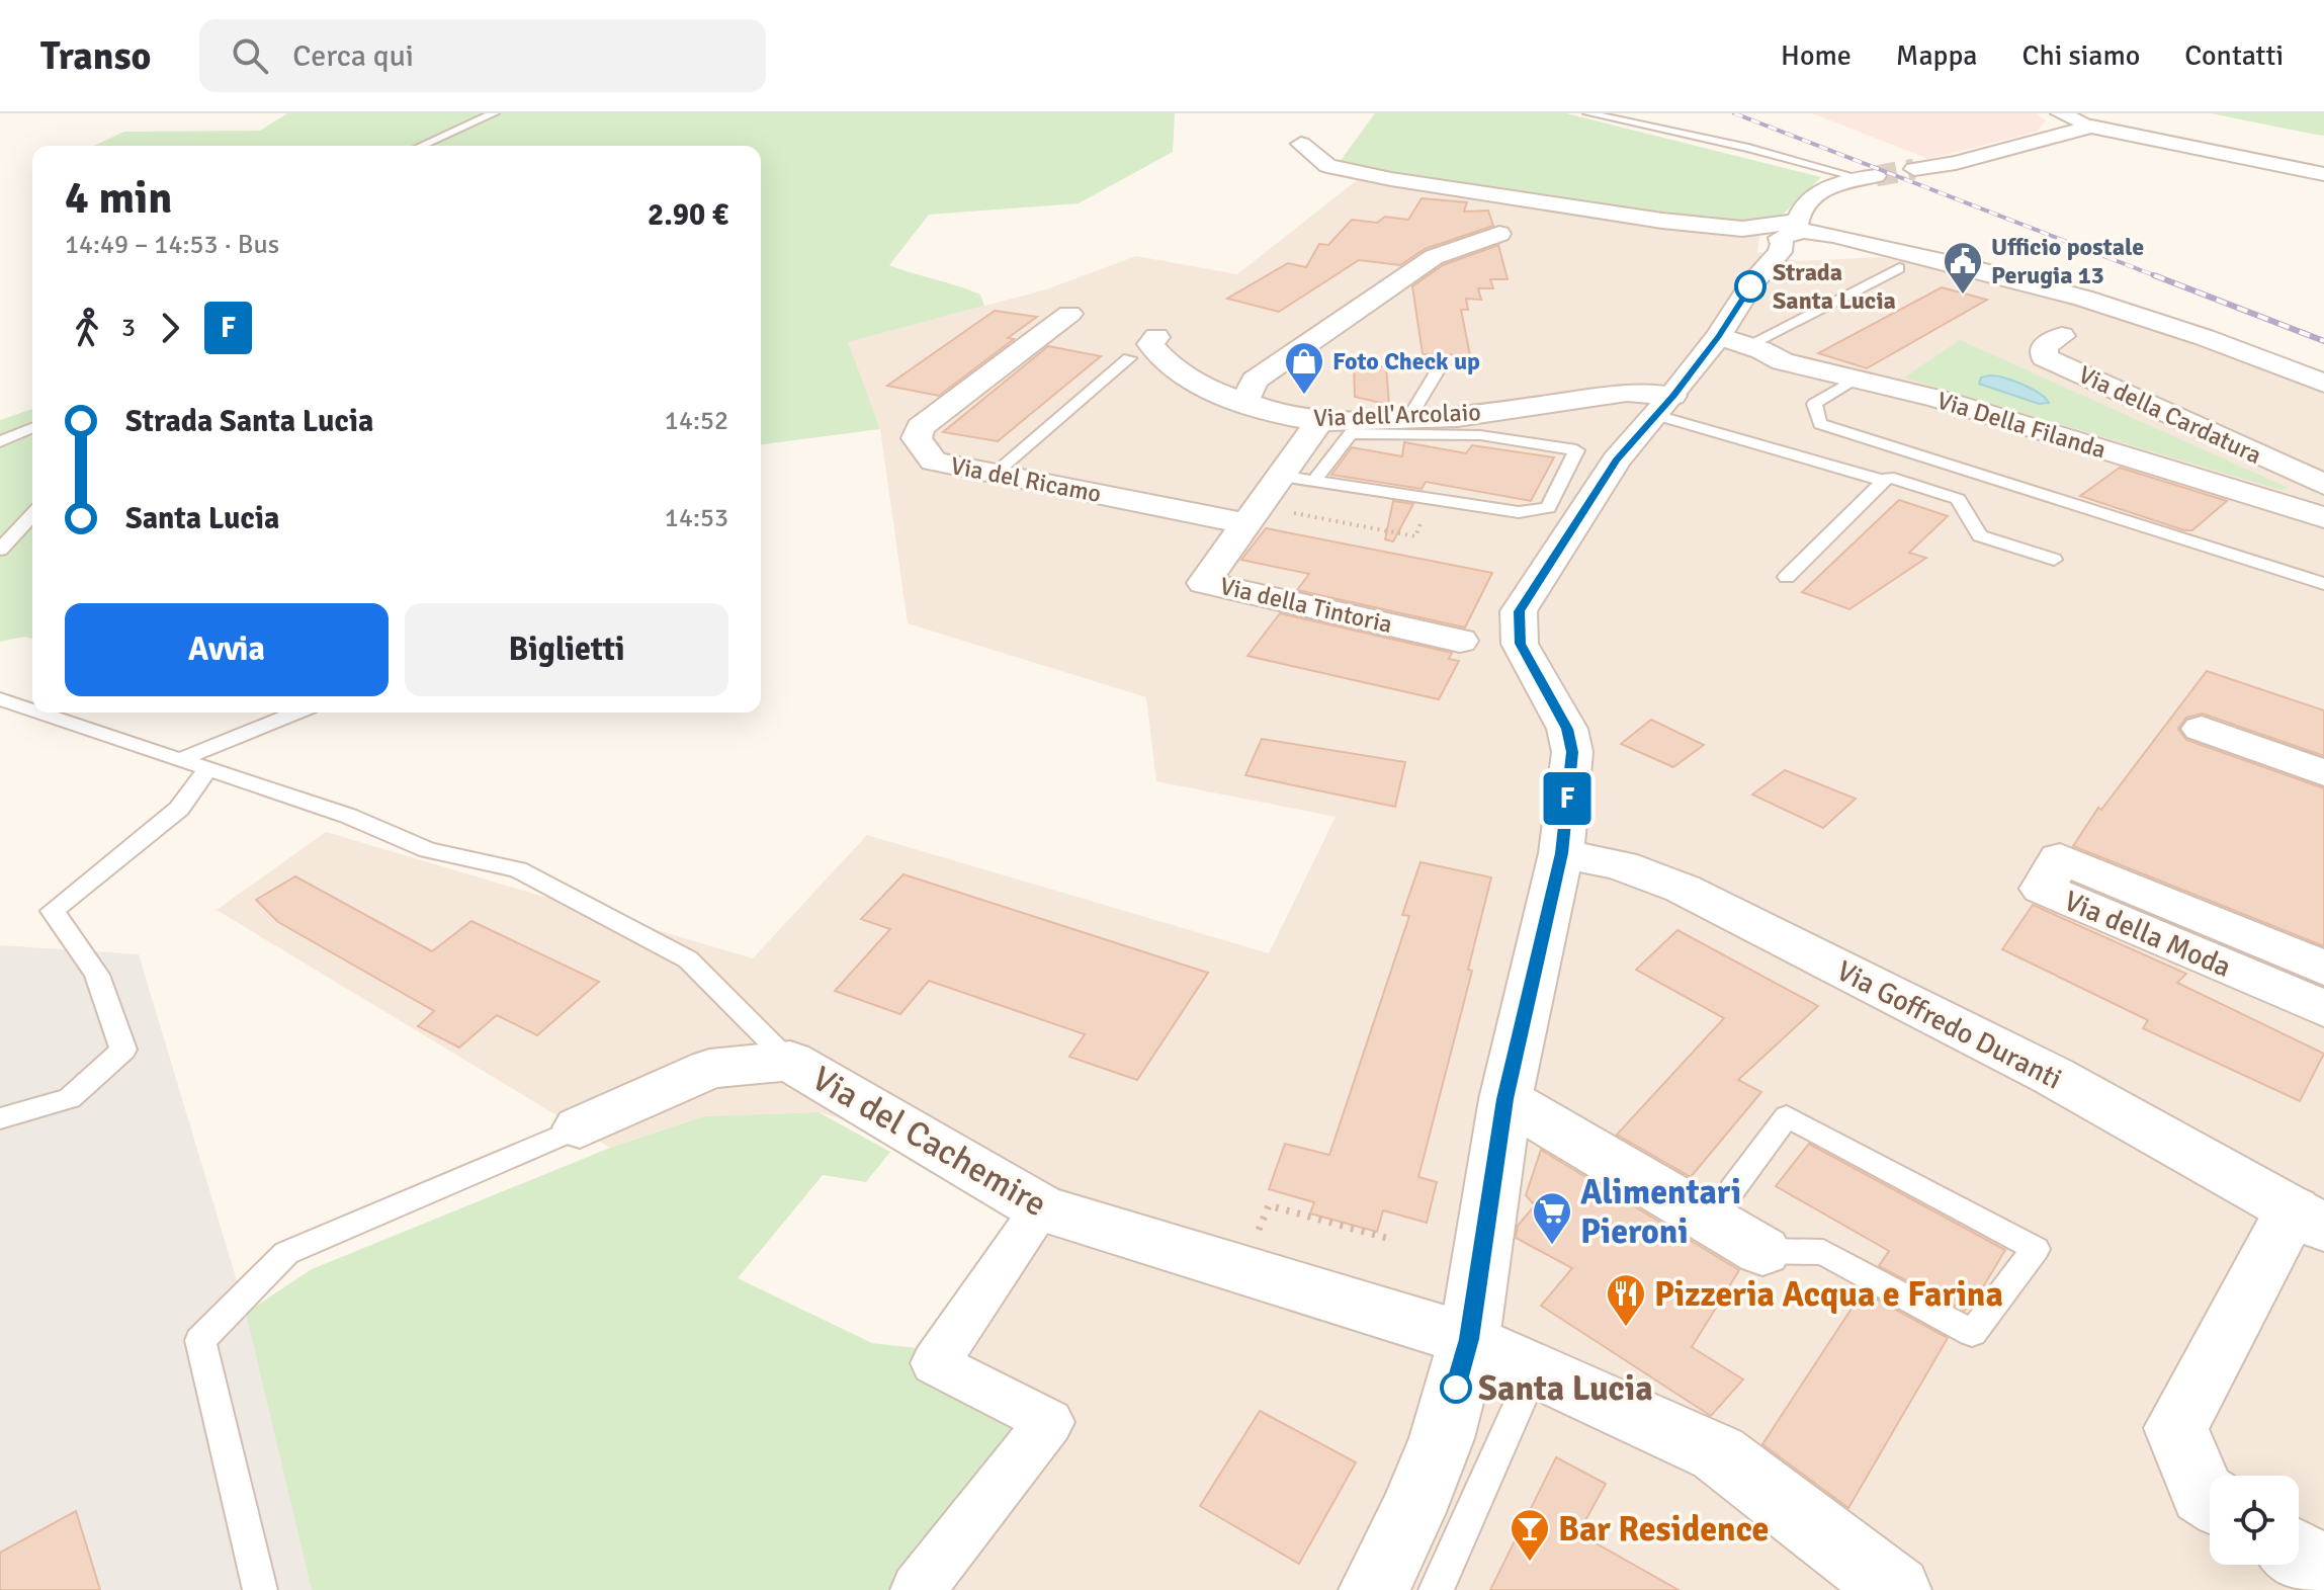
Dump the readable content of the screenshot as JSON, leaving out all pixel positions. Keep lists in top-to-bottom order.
{
  "streets": {
    "street": [
      "Via dell'Arcolaio",
      "Via della Cardatura",
      "Via Della Filanda",
      "Via del Ricamo",
      "Via della Tintoria",
      "Via della Moda",
      "Via Goffredo Duranti",
      "Via del Cachemire"
    ]
  },
  "crossings": [
    ["Via dell'Arcolaio", "Via della Tintoria"],
    ["Via del Ricamo", "Via della Tintoria"]
  ],
  "places": {
    "other": ["Strada Santa Lucia", "Santa Lucia"],
    "public building": ["Ufficio postale Perugia 13"],
    "shop": ["Foto Check up"],
    "supermarket": ["Alimentari Pieroni"],
    "restaurant": ["Pizzeria Acqua e Farina"],
    "bar": ["Bar Residence"]
  },
  "lines": ["bus line F"],
  "page": {
    "header": "Transo",
    "search": "Cerca qui",
    "nav": [
      "Home",
      "Mappa",
      "Chi siamo",
      "Contatti"
    ],
    "on_map": "F",
    "heading": ["4 min", "14:49 – 14:53 · Bus", "2.90 €"],
    "legs": ["3", "F"],
    "list": [
      {
        "name": "Strada Santa Lucia",
        "value": "14:52"
      },
      {
        "name": "Santa Lucia",
        "value": "14:53"
      }
    ],
    "buttons": ["Avvia", "Biglietti"]
  }
}
